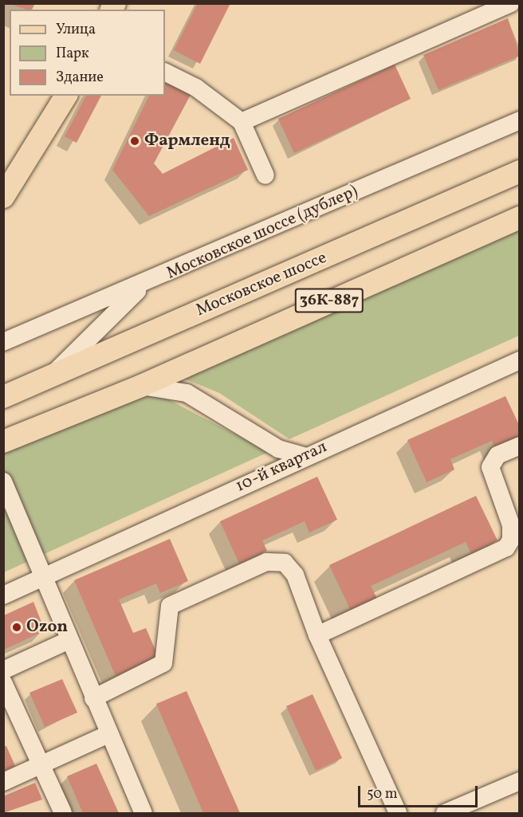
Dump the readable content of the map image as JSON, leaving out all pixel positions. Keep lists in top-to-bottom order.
{
  "streets": {
    "main road": ["Московское шоссе", "36К-887"],
    "street": ["Московское шоссе (дублер)", "10-й квартал"]
  },
  "places": ["Фармленд", "Ozon"],
  "legend": ["Улица", "Парк", "Здание"],
  "scale_bar": "50 m"
}
